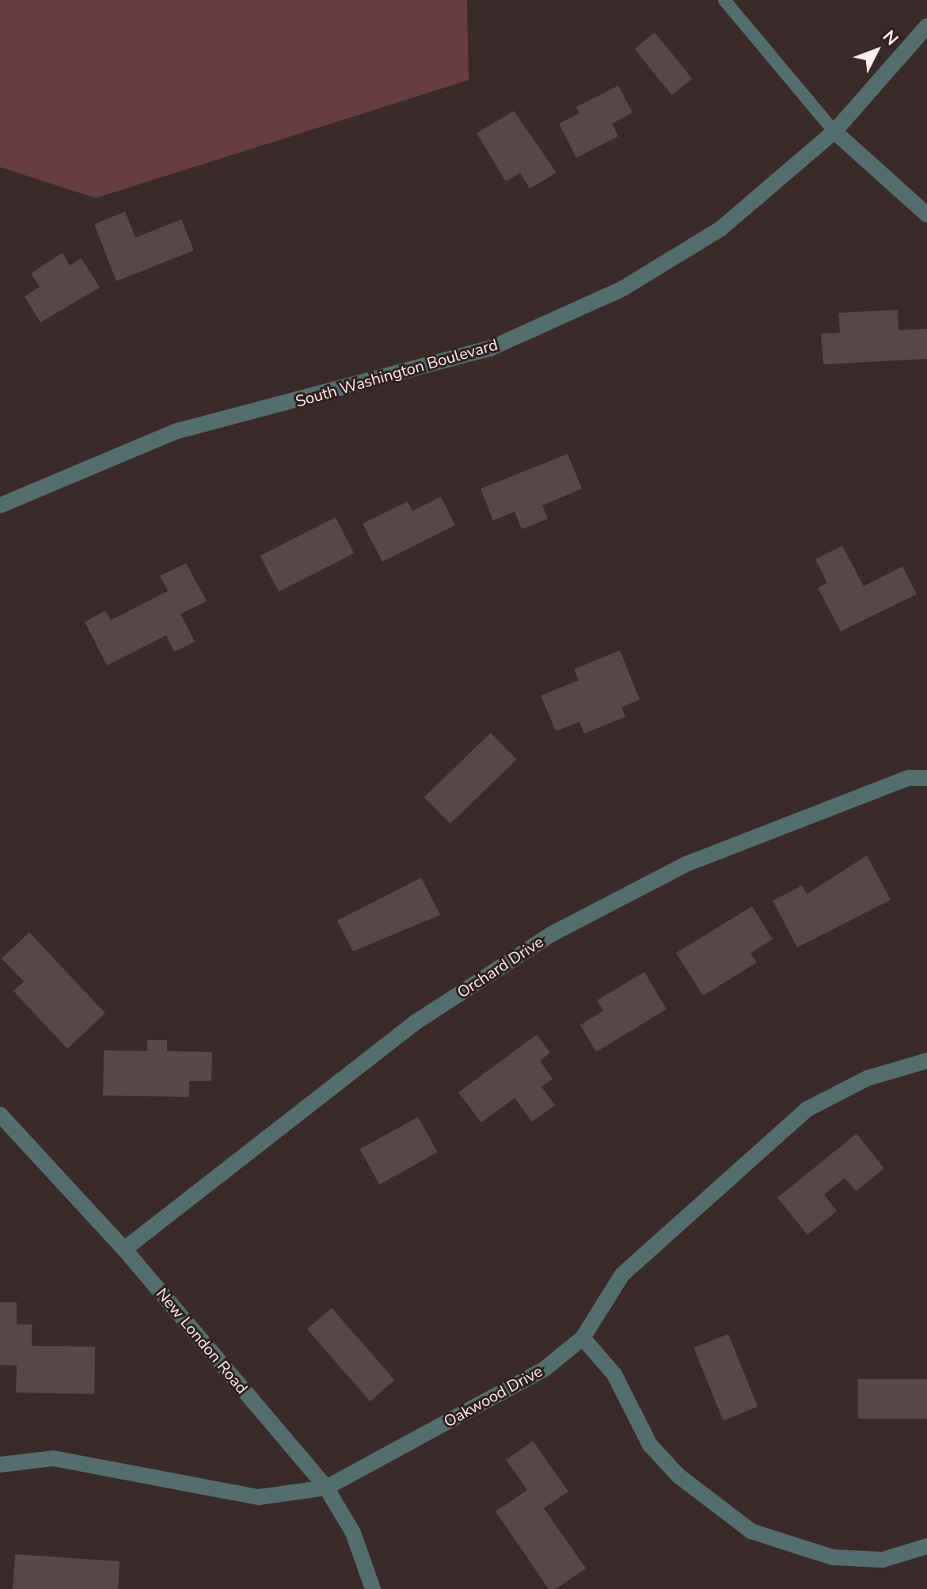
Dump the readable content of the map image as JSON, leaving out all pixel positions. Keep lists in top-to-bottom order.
{
  "streets": {
    "street": [
      "South Washington Boulevard",
      "Orchard Drive",
      "New London Road",
      "Oakwood Drive"
    ]
  },
  "crossings": [
    ["Orchard Drive", "New London Road"],
    ["New London Road", "Oakwood Drive"]
  ],
  "north": "top right"
}
